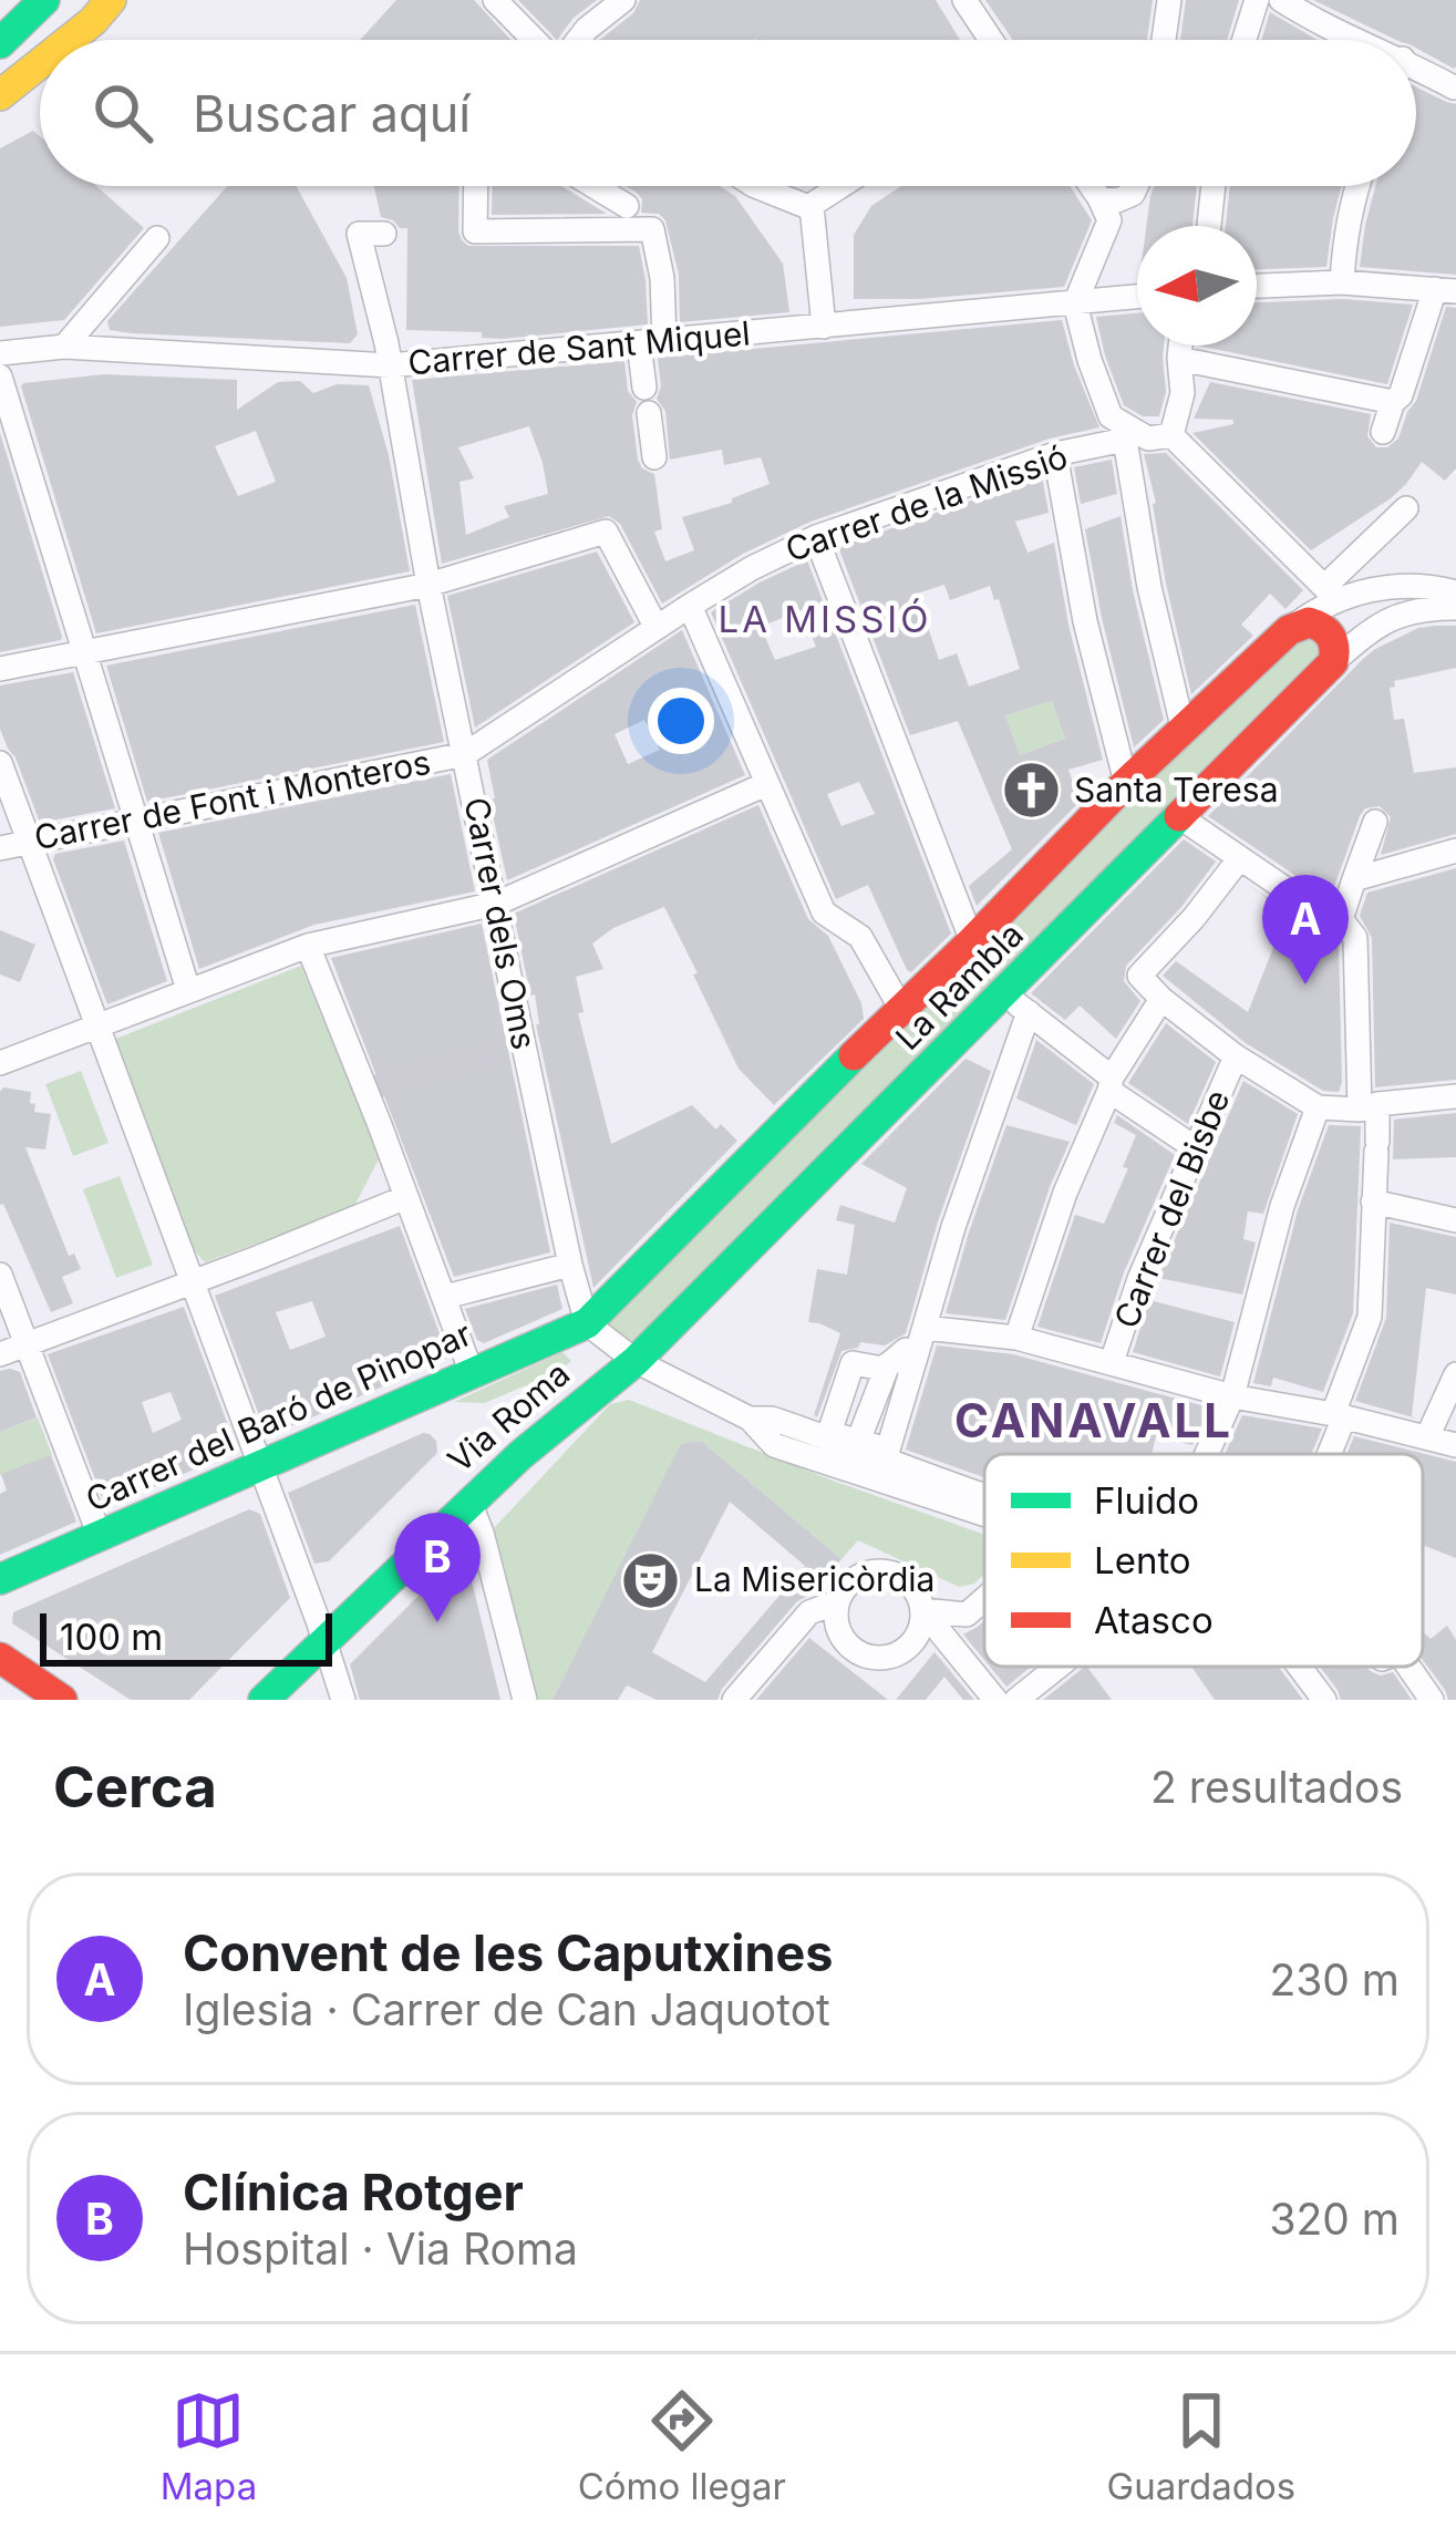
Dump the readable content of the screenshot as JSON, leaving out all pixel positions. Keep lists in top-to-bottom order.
{
  "streets": {
    "street": [
      "Carrer de Sant Miquel",
      "Carrer de la Missió",
      "Carrer de Font i Monteros",
      "Carrer dels Oms",
      "La Rambla",
      "Carrer del Bisbe",
      "Carrer del Baró de Pinopar",
      "Via Roma"
    ]
  },
  "crossings": [
    ["Carrer de Sant Miquel", "Carrer dels Oms"],
    ["Carrer de la Missió", "Carrer de Font i Monteros"],
    ["Carrer de la Missió", "Carrer dels Oms"],
    ["Carrer de la Missió", "La Rambla"],
    ["Carrer de Font i Monteros", "Carrer dels Oms"],
    ["Carrer dels Oms", "La Rambla"],
    ["Carrer dels Oms", "Carrer del Baró de Pinopar"],
    ["La Rambla", "Carrer del Baró de Pinopar"],
    ["La Rambla", "Via Roma"]
  ],
  "districts": ["LA MISSIÓ", "CANAVALL"],
  "places": {
    "church": ["Santa Teresa"],
    "theatre": ["La Misericòrdia"]
  },
  "legend": ["Fluido", "Lento", "Atasco"],
  "scale_bar": "100 m",
  "north": "left",
  "page": {
    "search": "Buscar aquí",
    "pins": ["A", "B"],
    "scale": "100 m",
    "heading": ["Cerca", "2 resultados"],
    "list": [
      {
        "mark": "A",
        "name": "Convent de les Caputxines",
        "note": "Iglesia · Carrer de Can Jaquotot",
        "value": "230 m"
      },
      {
        "mark": "B",
        "name": "Clínica Rotger",
        "note": "Hospital · Via Roma",
        "value": "320 m"
      }
    ],
    "nav": ["Mapa", "Cómo llegar", "Guardados"]
  }
}
